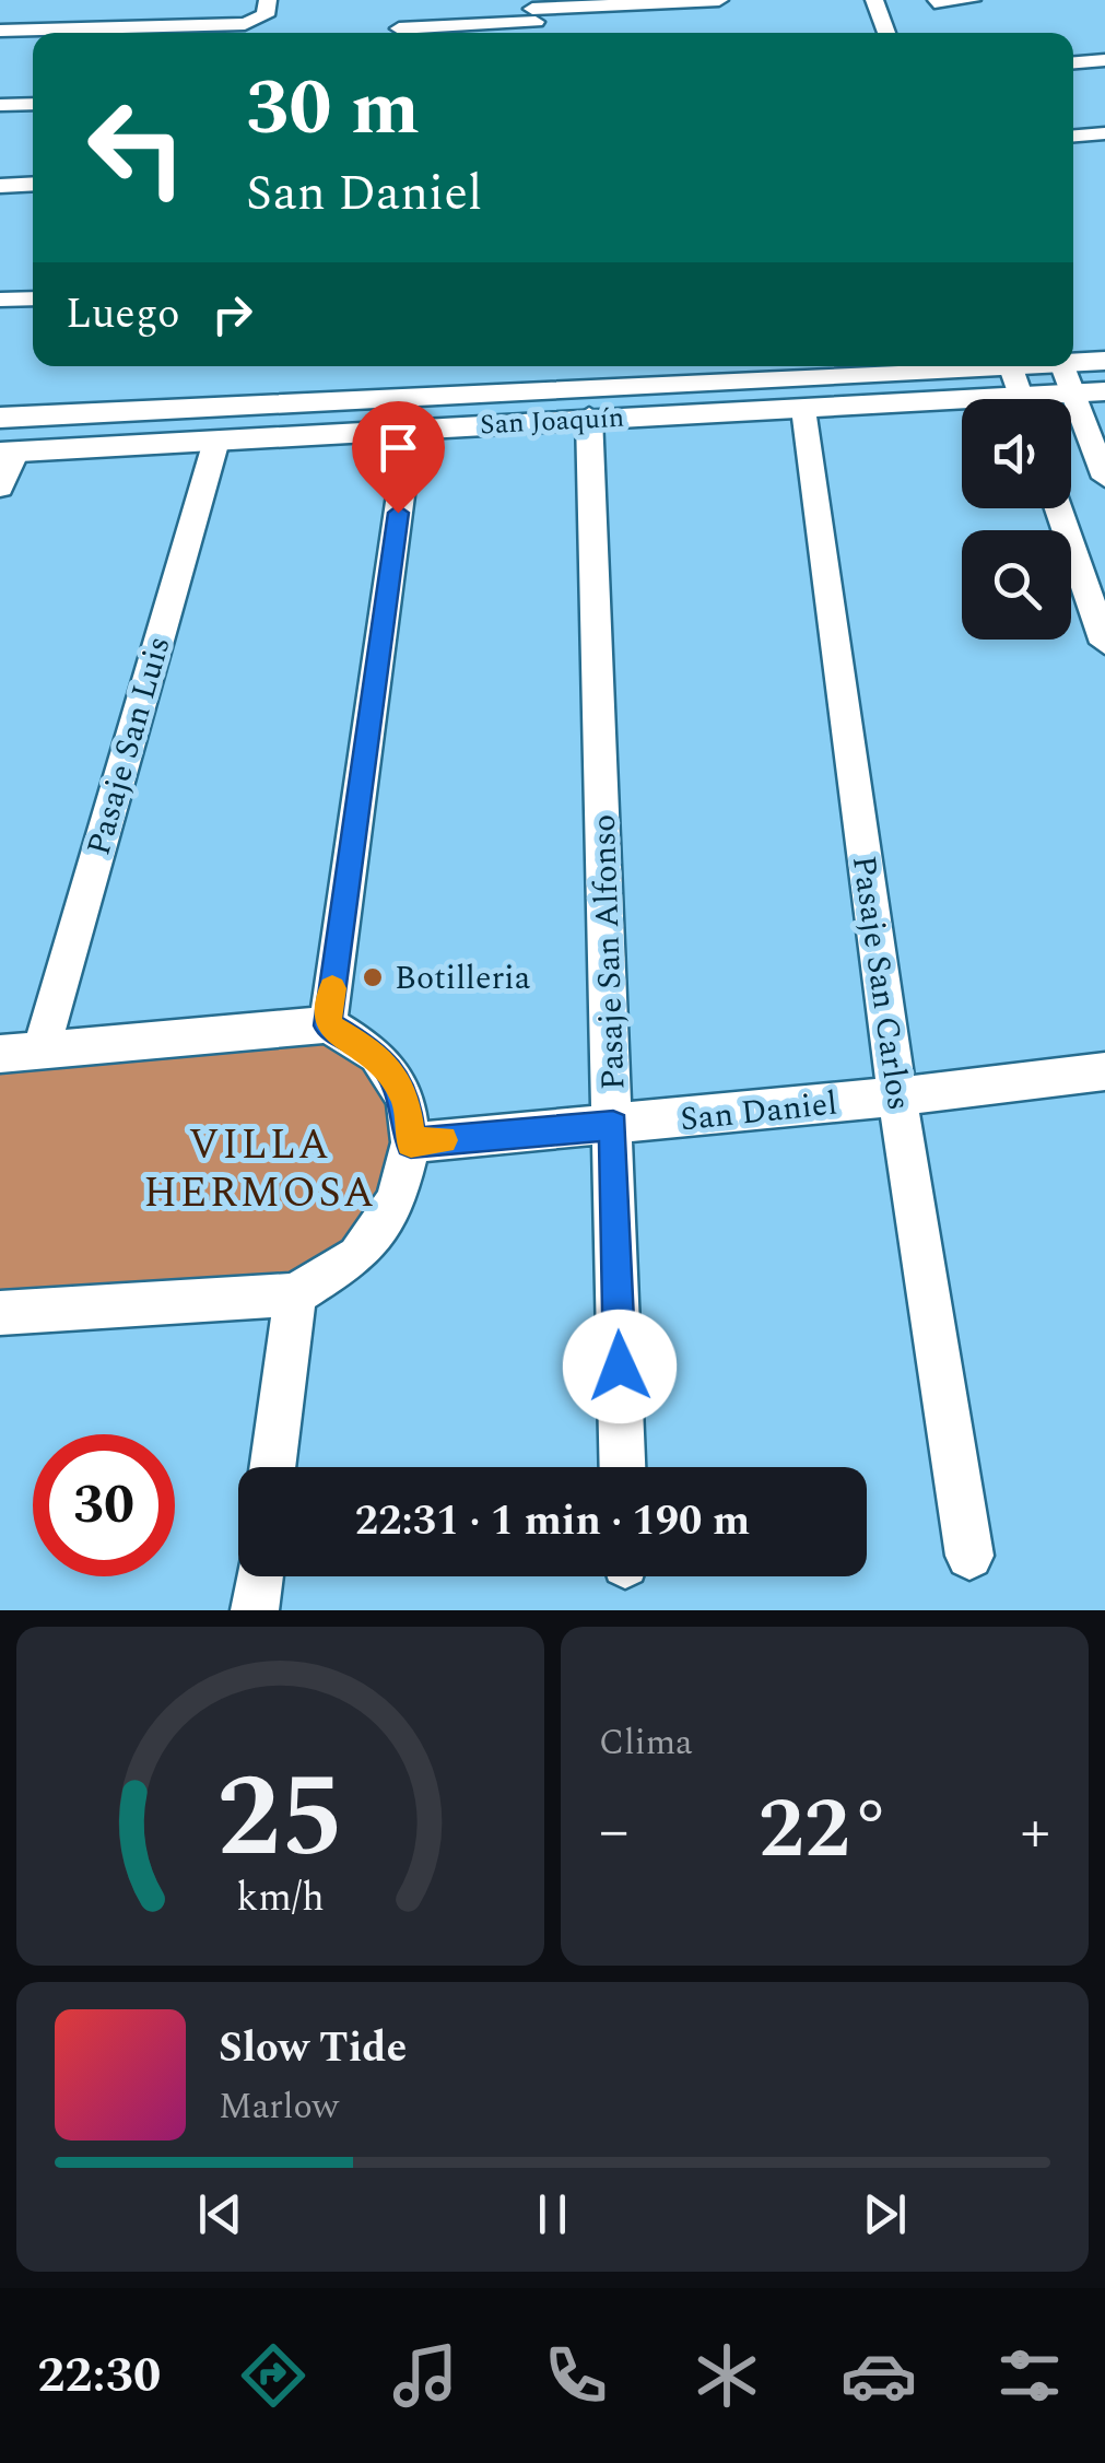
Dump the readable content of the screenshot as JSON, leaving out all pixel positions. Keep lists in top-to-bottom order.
{
  "streets": {
    "street": [
      "San Joaquín",
      "Pasaje San Luis",
      "Pasaje San Alfonso",
      "Pasaje San Carlos",
      "San Daniel"
    ]
  },
  "crossings": [
    ["San Joaquín", "Pasaje San Luis"],
    ["San Joaquín", "Pasaje San Alfonso"],
    ["San Joaquín", "Pasaje San Carlos"],
    ["Pasaje San Alfonso", "San Daniel"],
    ["Pasaje San Carlos", "San Daniel"]
  ],
  "districts": ["VILLA HERMOSA"],
  "places": ["Botilleria"],
  "page": {
    "turn": ["30 m", "San Daniel"],
    "then": "Luego",
    "limit": "30",
    "trip": "22:31 · 1 min · 190 m",
    "tile": "Clima",
    "heat": ["−", "22°", "+"],
    "song": ["Slow Tide", "Marlow"],
    "tabs": "22:30",
    "gauge": ["25", "km/h"]
  }
}
